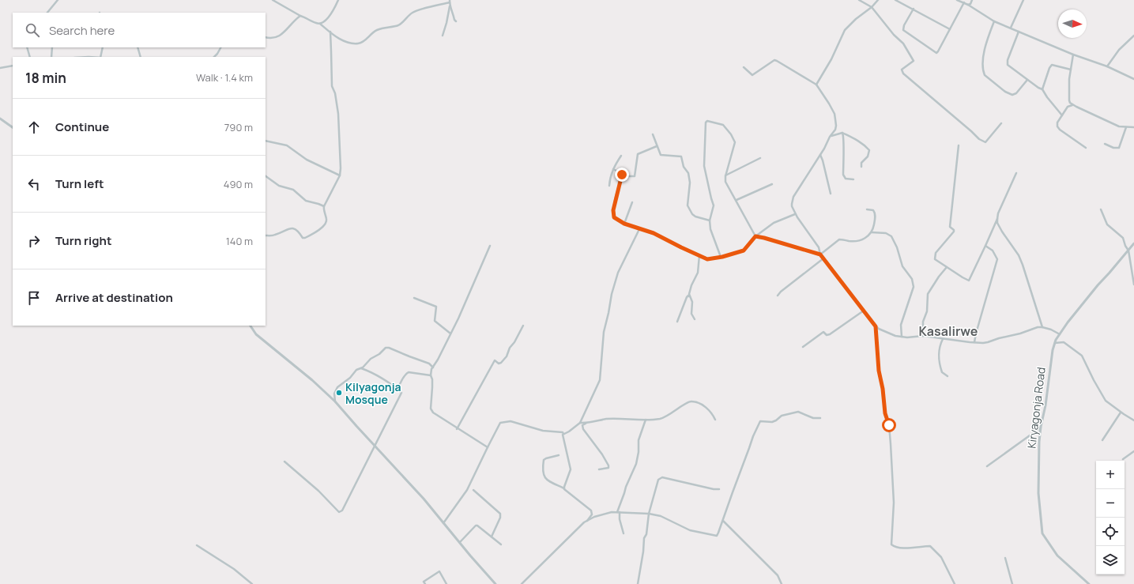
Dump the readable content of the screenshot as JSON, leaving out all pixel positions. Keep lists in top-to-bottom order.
{
  "streets": {
    "street": ["Kiryagonja Road"]
  },
  "districts": ["Kasalirwe"],
  "places": ["Kilyagonja Mosque"],
  "north": "right",
  "page": {
    "search": "Search here",
    "heading": ["18 min", "Walk · 1.4 km"],
    "list": [
      ["Continue", "790 m"],
      ["Turn left", "490 m"],
      ["Turn right", "140 m"],
      "Arrive at destination"
    ],
    "map_buttons": ["+", "−"]
  }
}
